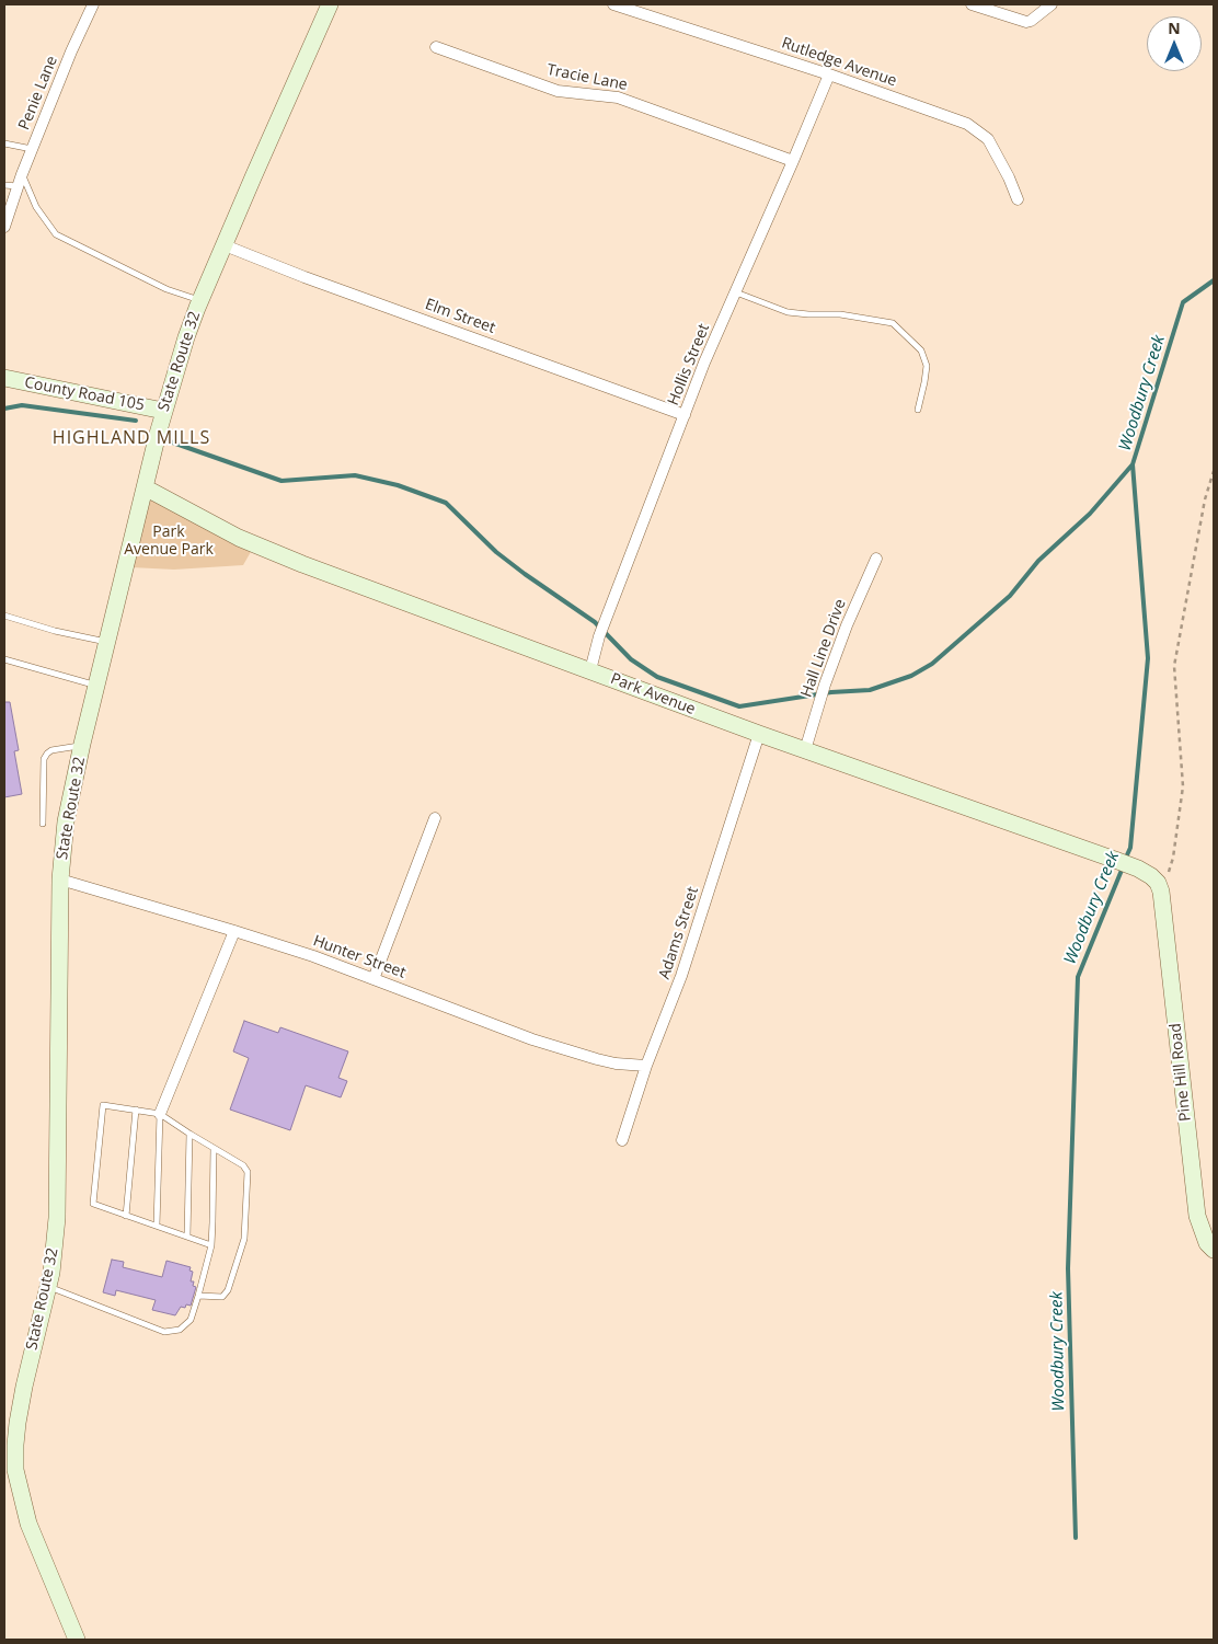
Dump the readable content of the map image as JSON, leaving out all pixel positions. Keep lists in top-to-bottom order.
{
  "streets": {
    "main road": [
      "State Route 32",
      "County Road 105",
      "Park Avenue",
      "Pine Hill Road"
    ],
    "street": [
      "Rutledge Avenue",
      "Tracie Lane",
      "Penie Lane",
      "Elm Street",
      "Hollis Street",
      "Hall Line Drive",
      "Adams Street",
      "Hunter Street"
    ]
  },
  "crossings": [
    ["Rutledge Avenue", "Hollis Street"],
    ["Tracie Lane", "Hollis Street"],
    ["Elm Street", "State Route 32"],
    ["Elm Street", "Hollis Street"],
    ["State Route 32", "County Road 105"],
    ["State Route 32", "Park Avenue"],
    ["State Route 32", "Hunter Street"],
    ["Hollis Street", "Park Avenue"],
    ["Hall Line Drive", "Park Avenue"],
    ["Park Avenue", "Adams Street"],
    ["Park Avenue", "Pine Hill Road"],
    ["Adams Street", "Hunter Street"]
  ],
  "districts": ["HIGHLAND MILLS"],
  "water": ["Woodbury Creek"],
  "parks": ["Park Avenue Park"],
  "north": "top"
}
